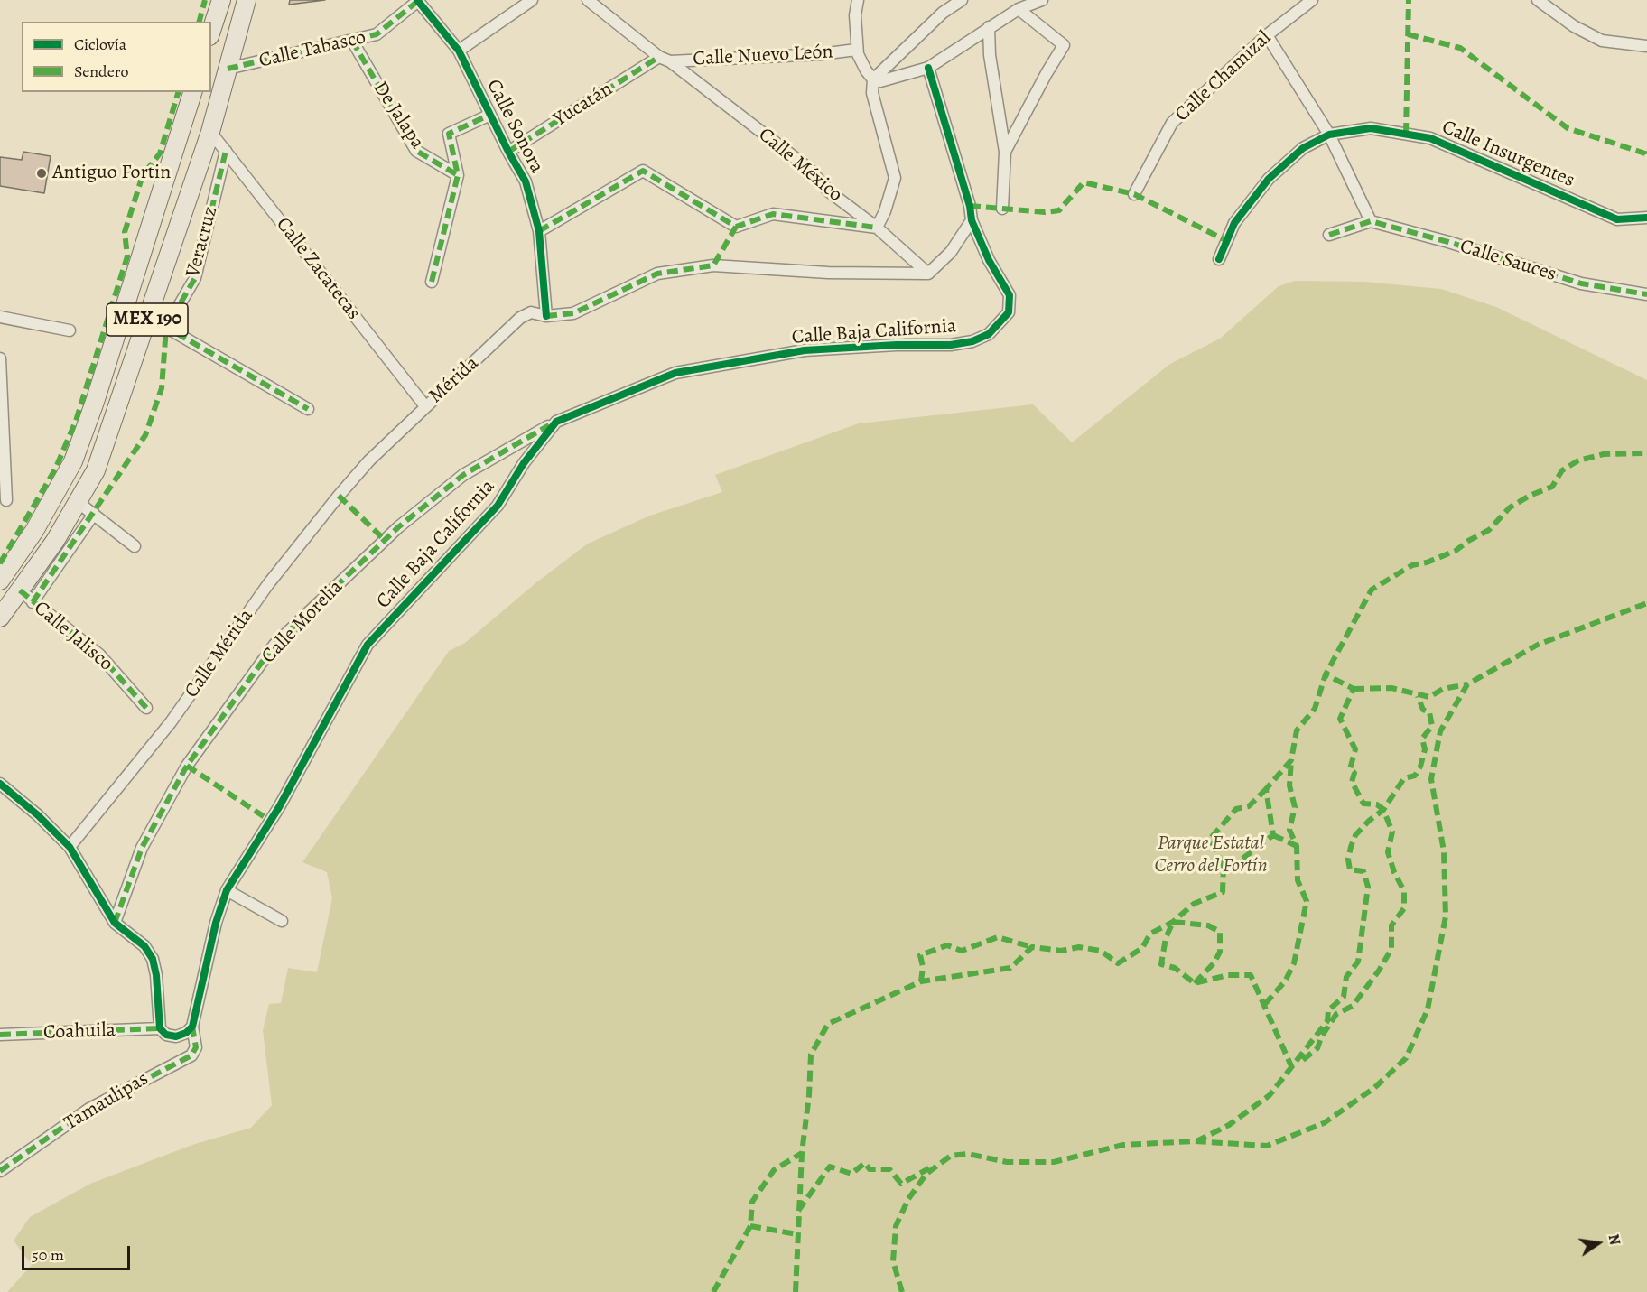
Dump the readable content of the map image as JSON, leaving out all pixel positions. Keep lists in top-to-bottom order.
{
  "streets": {
    "main road": ["MEX 190"],
    "street": [
      "Calle Tabasco",
      "Calle Nuevo León",
      "Calle Chamizal",
      "Yucatán",
      "De Jalapa",
      "Calle Sonora",
      "Calle Insurgentes",
      "Calle México",
      "Veracruz",
      "Calle Sauces",
      "Calle Zacatecas",
      "Calle Baja California",
      "Mérida",
      "Calle Morelia",
      "Calle Jalisco",
      "Calle Mérida",
      "Coahuila",
      "Tamaulipas"
    ]
  },
  "crossings": [
    ["Calle Tabasco", "De Jalapa"],
    ["Calle Tabasco", "Calle Sonora"],
    ["Calle Tabasco", "MEX 190"],
    ["Calle Nuevo León", "Calle México"],
    ["Yucatán", "Calle Sonora"],
    ["Yucatán", "Calle México"],
    ["Calle Sonora", "Mérida"],
    ["Calle México", "Mérida"],
    ["Veracruz", "Calle Zacatecas"],
    ["Calle Zacatecas", "MEX 190"],
    ["Calle Zacatecas", "Mérida"],
    ["MEX 190", "Calle Jalisco"],
    ["Calle Baja California", "Calle Morelia"],
    ["Calle Baja California", "Tamaulipas"],
    ["Mérida", "Calle Mérida"],
    ["Coahuila", "Tamaulipas"]
  ],
  "parks": ["Parque Estatal Cerro del Fortín"],
  "places": ["Antiguo Fortin"],
  "legend": ["Ciclovía", "Sendero"],
  "scale_bar": "50 m",
  "north": "right"
}
